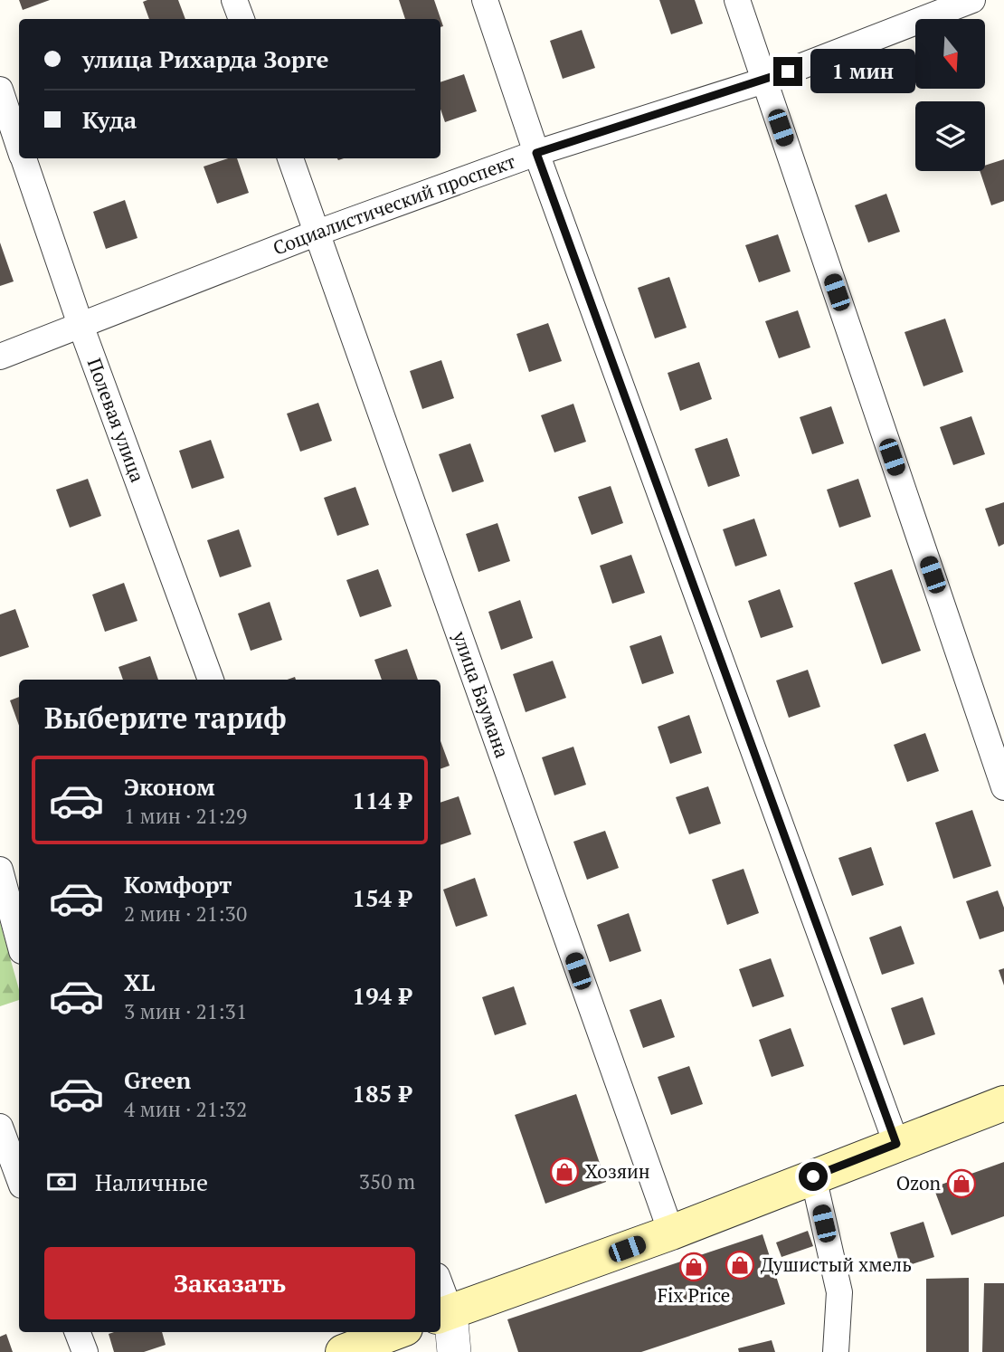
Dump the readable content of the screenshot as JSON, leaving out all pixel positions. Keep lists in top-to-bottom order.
{
  "streets": {
    "street": ["Социалистический проспект", "Полевая улица", "улица Баумана"]
  },
  "crossings": [
    ["Социалистический проспект", "Полевая улица"],
    ["Социалистический проспект", "улица Баумана"]
  ],
  "places": {
    "shop": [
      "Хозяин",
      "Ozon",
      "Душистый хмель",
      "Fix Price"
    ]
  },
  "north": "bottom",
  "page": {
    "banner": ["улица Рихарда Зорге", "Куда"],
    "bubble": "1 мин",
    "heading": "Выберите тариф",
    "list": [
      {
        "name": "Эконом",
        "note": "1 мин · 21:29",
        "value": "114 ₽"
      },
      {
        "name": "Комфорт",
        "note": "2 мин · 21:30",
        "value": "154 ₽"
      },
      {
        "name": "XL",
        "note": "3 мин · 21:31",
        "value": "194 ₽"
      },
      {
        "name": "Green",
        "note": "4 мин · 21:32",
        "value": "185 ₽"
      }
    ],
    "pay": ["Наличные", "350 m"],
    "buttons": "Заказать"
  }
}
